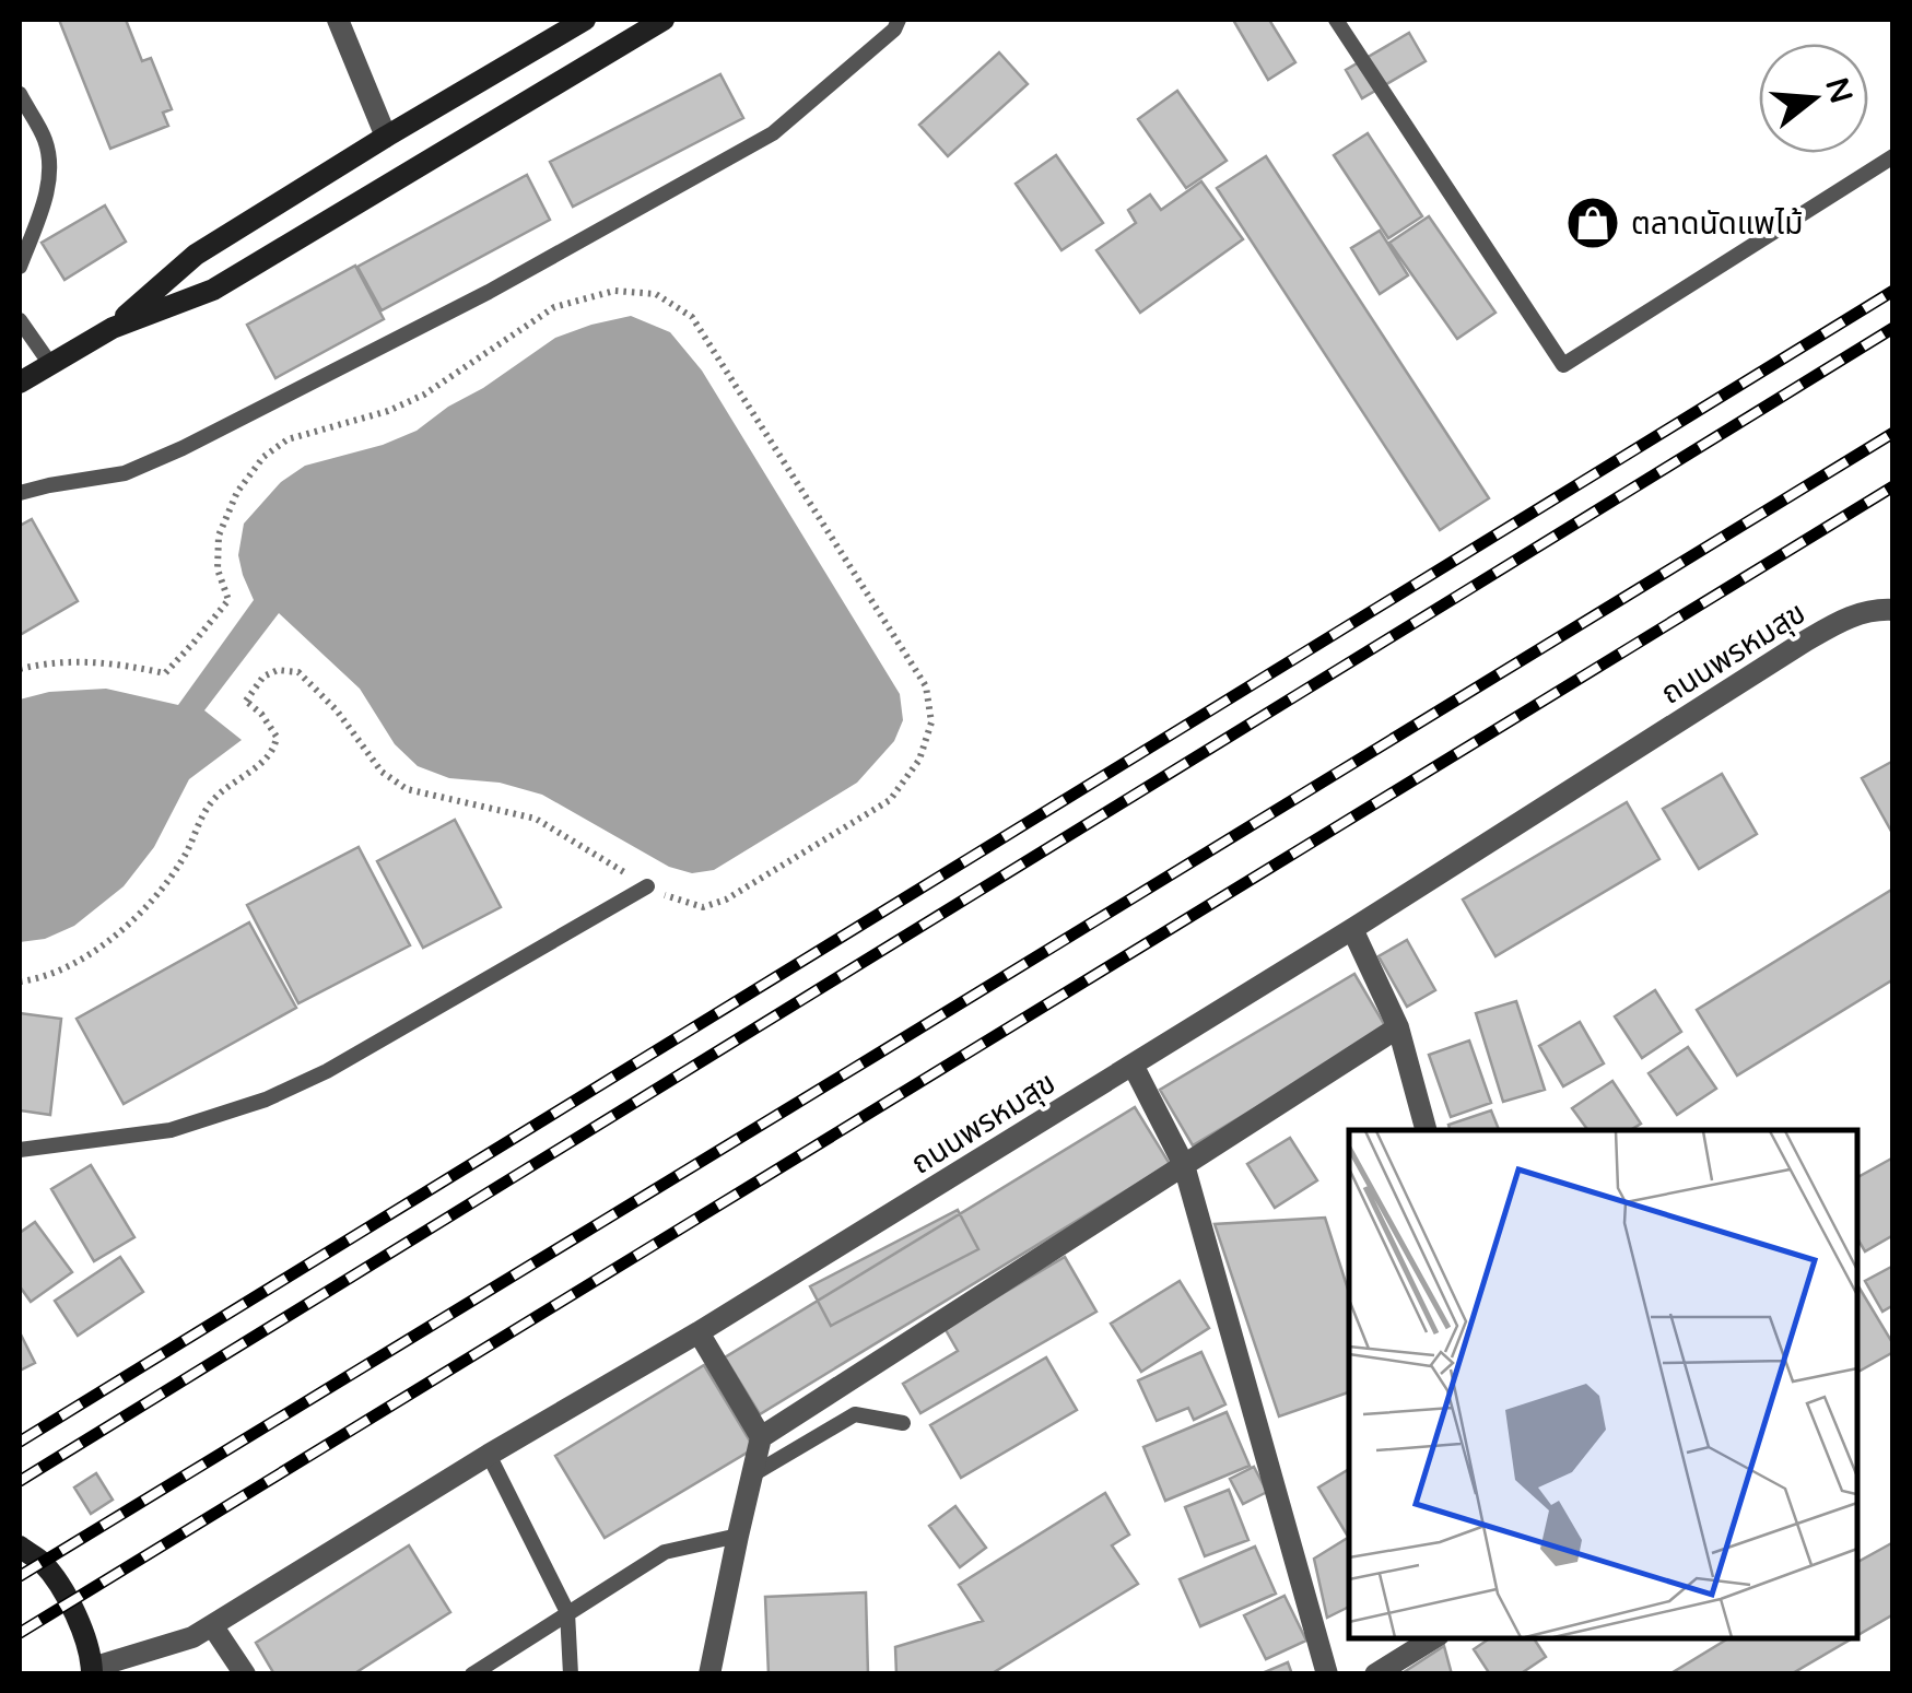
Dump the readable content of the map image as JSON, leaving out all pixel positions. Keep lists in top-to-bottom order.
{
  "streets": {
    "street": ["ถนนพรหมสุข"]
  },
  "places": {
    "shop": ["ตลาดนัดแพไม้"]
  },
  "north": "right"
}
